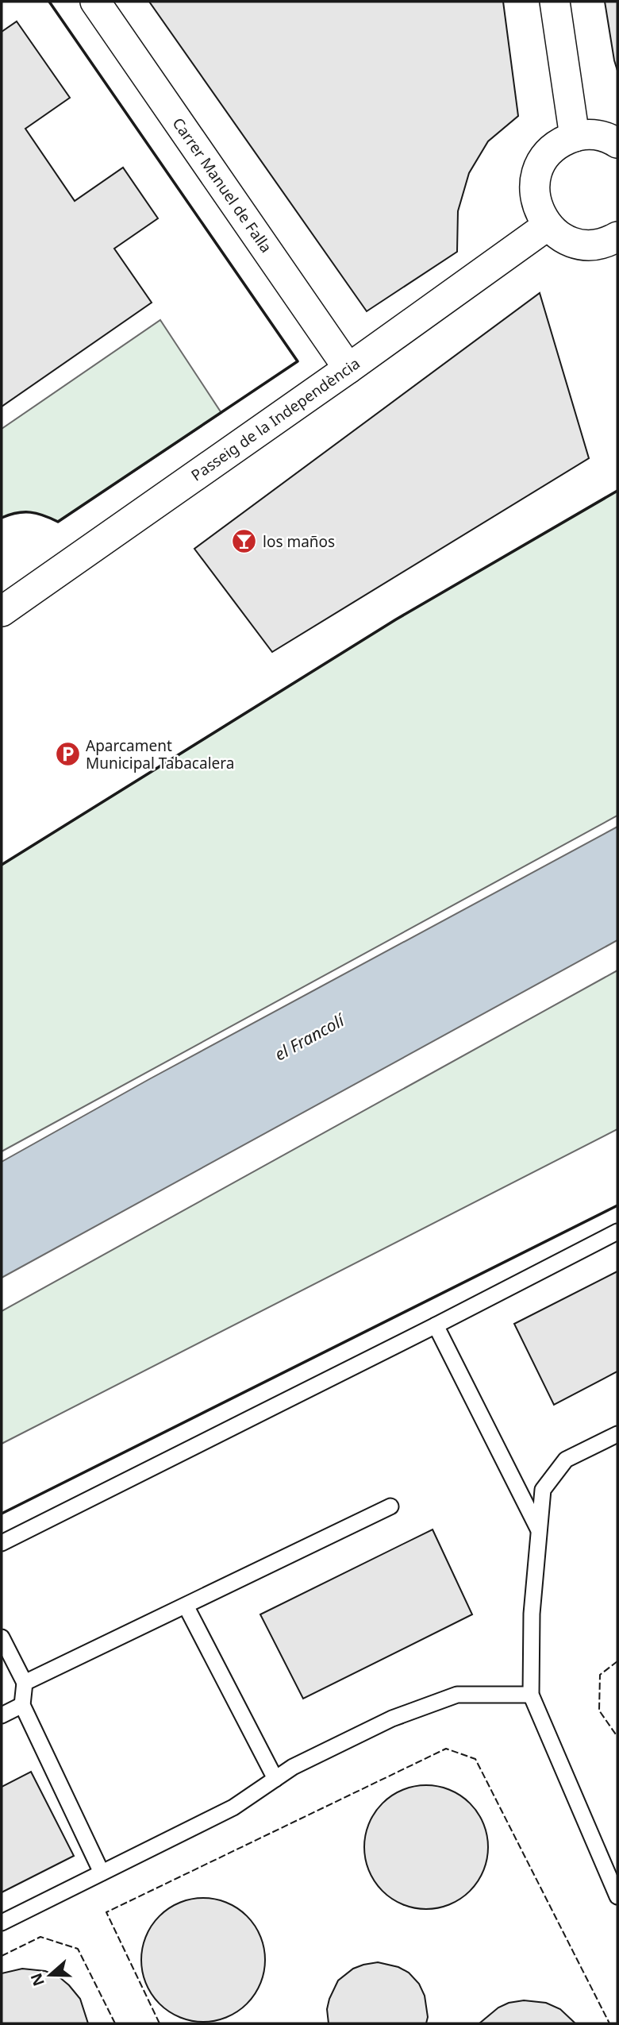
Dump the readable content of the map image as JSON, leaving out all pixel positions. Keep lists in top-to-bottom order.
{
  "streets": {
    "street": ["Carrer Manuel de Falla", "Passeig de la Independència"]
  },
  "crossings": [
    ["Carrer Manuel de Falla", "Passeig de la Independència"]
  ],
  "water": ["el Francolí"],
  "places": {
    "bar": ["los maños"],
    "parking": ["Aparcament Municipal Tabacalera"]
  },
  "north": "left"
}
